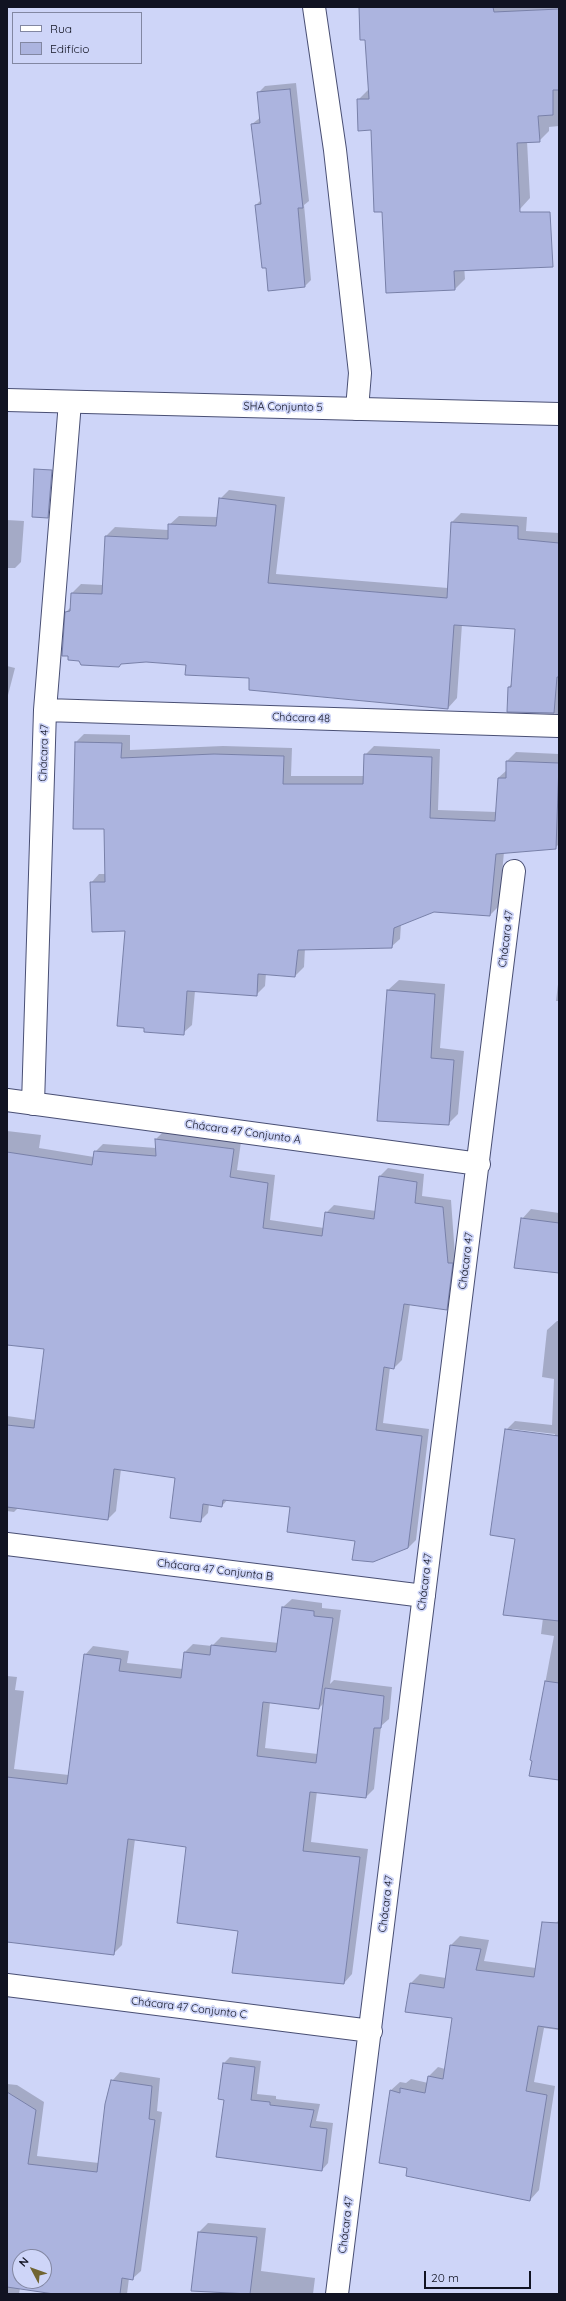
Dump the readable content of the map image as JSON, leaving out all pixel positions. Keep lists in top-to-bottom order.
{
  "streets": {
    "street": [
      "SHA Conjunto 5",
      "Chácara 48",
      "Chácara 47",
      "Chácara 47 Conjunto A",
      "Chácara 47 Conjunta B",
      "Chácara 47 Conjunto C"
    ]
  },
  "crossings": [
    ["SHA Conjunto 5", "Chácara 47"],
    ["Chácara 48", "Chácara 47"],
    ["Chácara 47", "Chácara 47 Conjunto A"],
    ["Chácara 47", "Chácara 47 Conjunta B"],
    ["Chácara 47", "Chácara 47 Conjunto C"]
  ],
  "legend": ["Rua", "Edifício"],
  "scale_bar": "20 m",
  "north": "top left"
}
